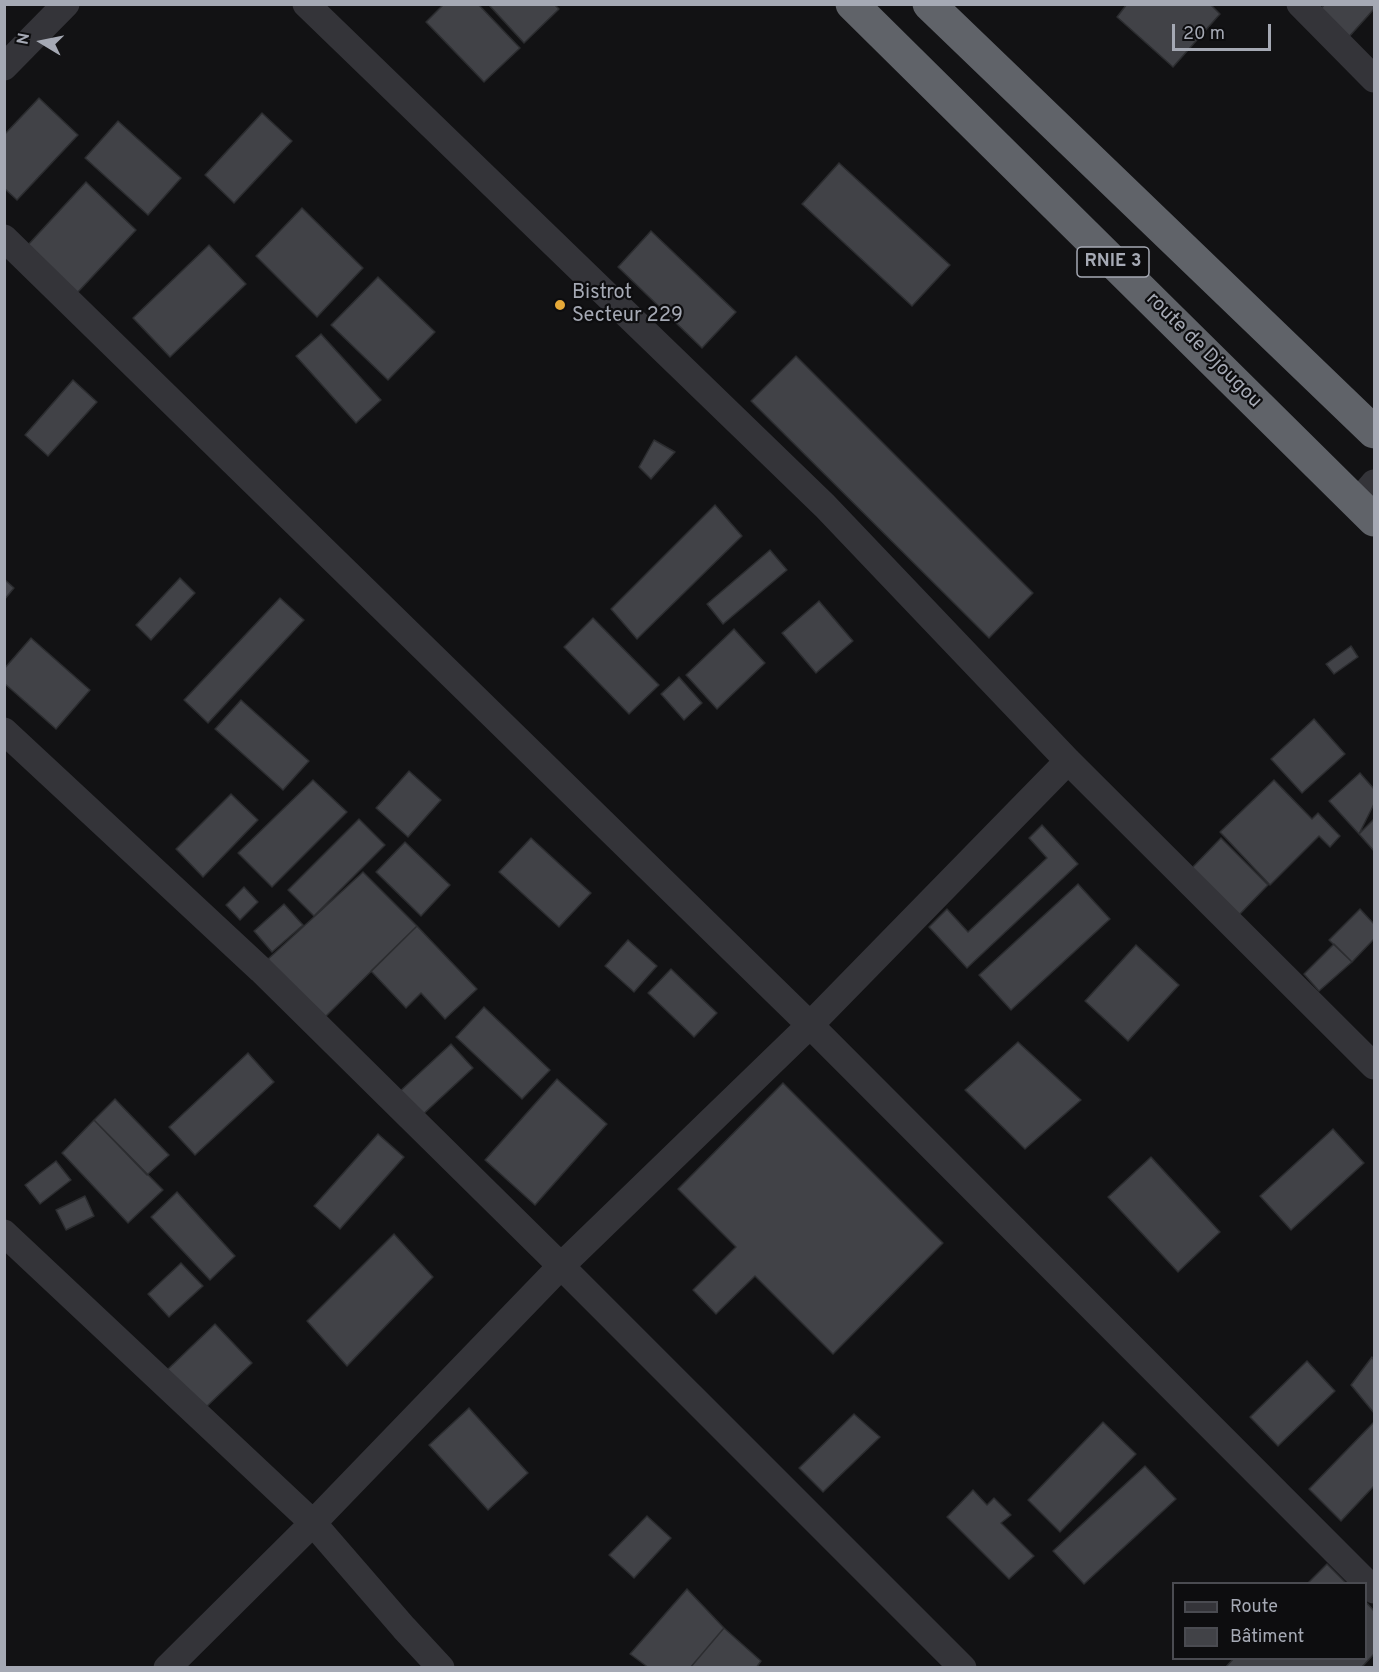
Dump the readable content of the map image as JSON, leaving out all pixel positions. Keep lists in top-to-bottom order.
{
  "streets": {
    "highway": ["RNIE 3", "route de Djougou"]
  },
  "places": ["Bistrot Secteur 229"],
  "legend": ["Route", "Bâtiment"],
  "scale_bar": "20 m",
  "north": "left"
}
